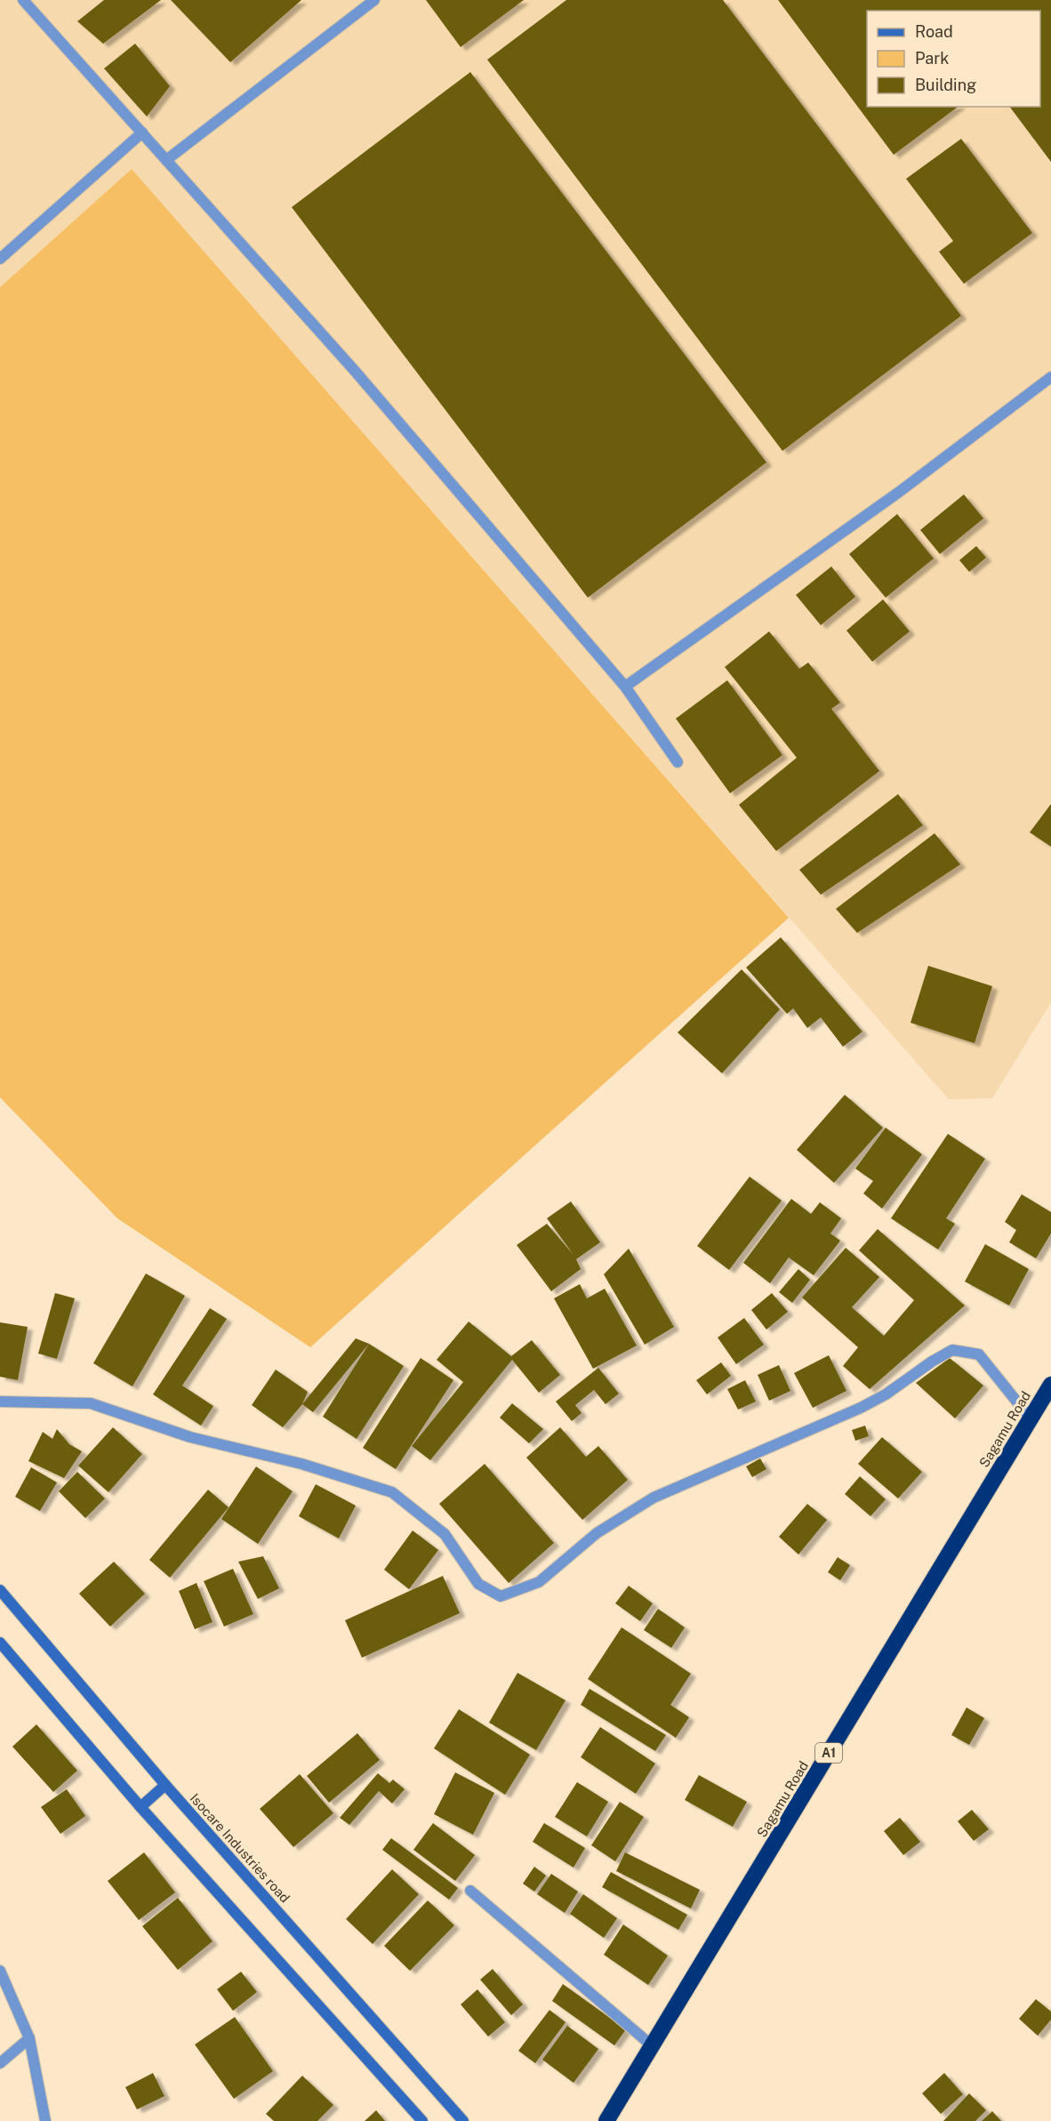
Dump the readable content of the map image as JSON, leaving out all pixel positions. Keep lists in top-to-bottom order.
{
  "streets": {
    "highway": ["Sagamu Road", "A1"],
    "street": ["Isocare Industries road"]
  },
  "legend": ["Road", "Park", "Building"]
}
